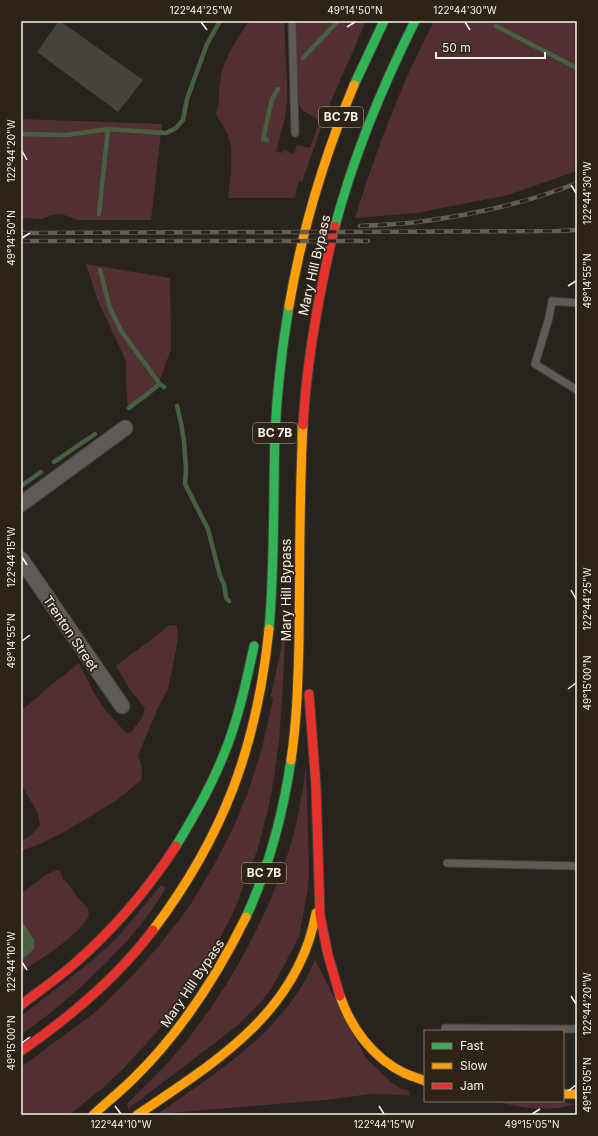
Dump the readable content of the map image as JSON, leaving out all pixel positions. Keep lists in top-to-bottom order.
{
  "streets": {
    "highway": ["BC 7B", "Mary Hill Bypass"],
    "street": ["Trenton Street"]
  },
  "legend": ["Fast", "Slow", "Jam"],
  "scale_bar": "50 m",
  "coordinates": [
    "122°44'25\"W",
    "49°14'50\"N",
    "122°44'30\"W",
    "122°44'20\"W",
    "49°14'55\"N",
    "122°44'15\"W",
    "49°15'00\"N",
    "122°44'10\"W",
    "49°15'05\"N"
  ]
}
